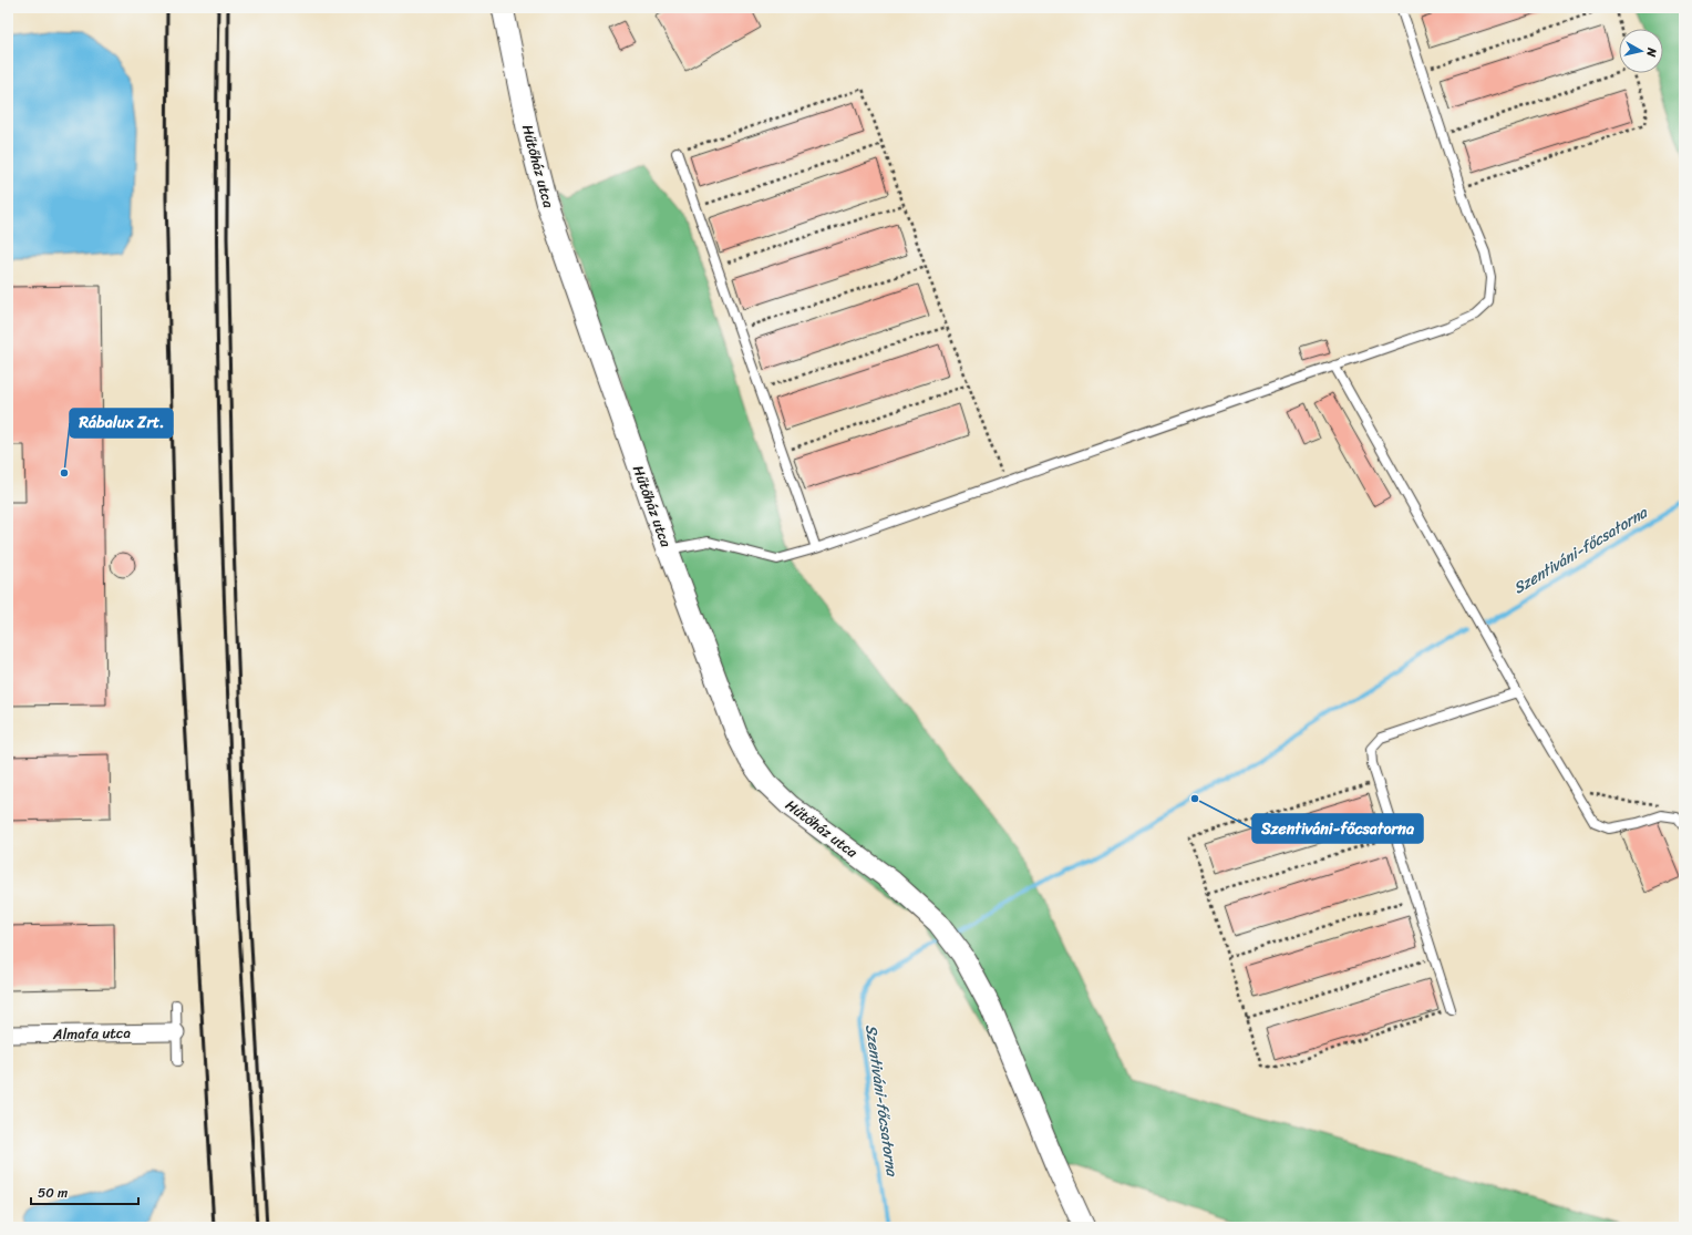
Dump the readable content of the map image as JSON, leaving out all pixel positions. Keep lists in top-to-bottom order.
{
  "streets": {
    "street": ["Hűtőház utca", "Almafa utca"]
  },
  "water": ["Szentiváni-főcsatorna"],
  "places": ["Rábalux Zrt.", "Szentiváni-főcsatorna"],
  "scale_bar": "50 m",
  "north": "right"
}
